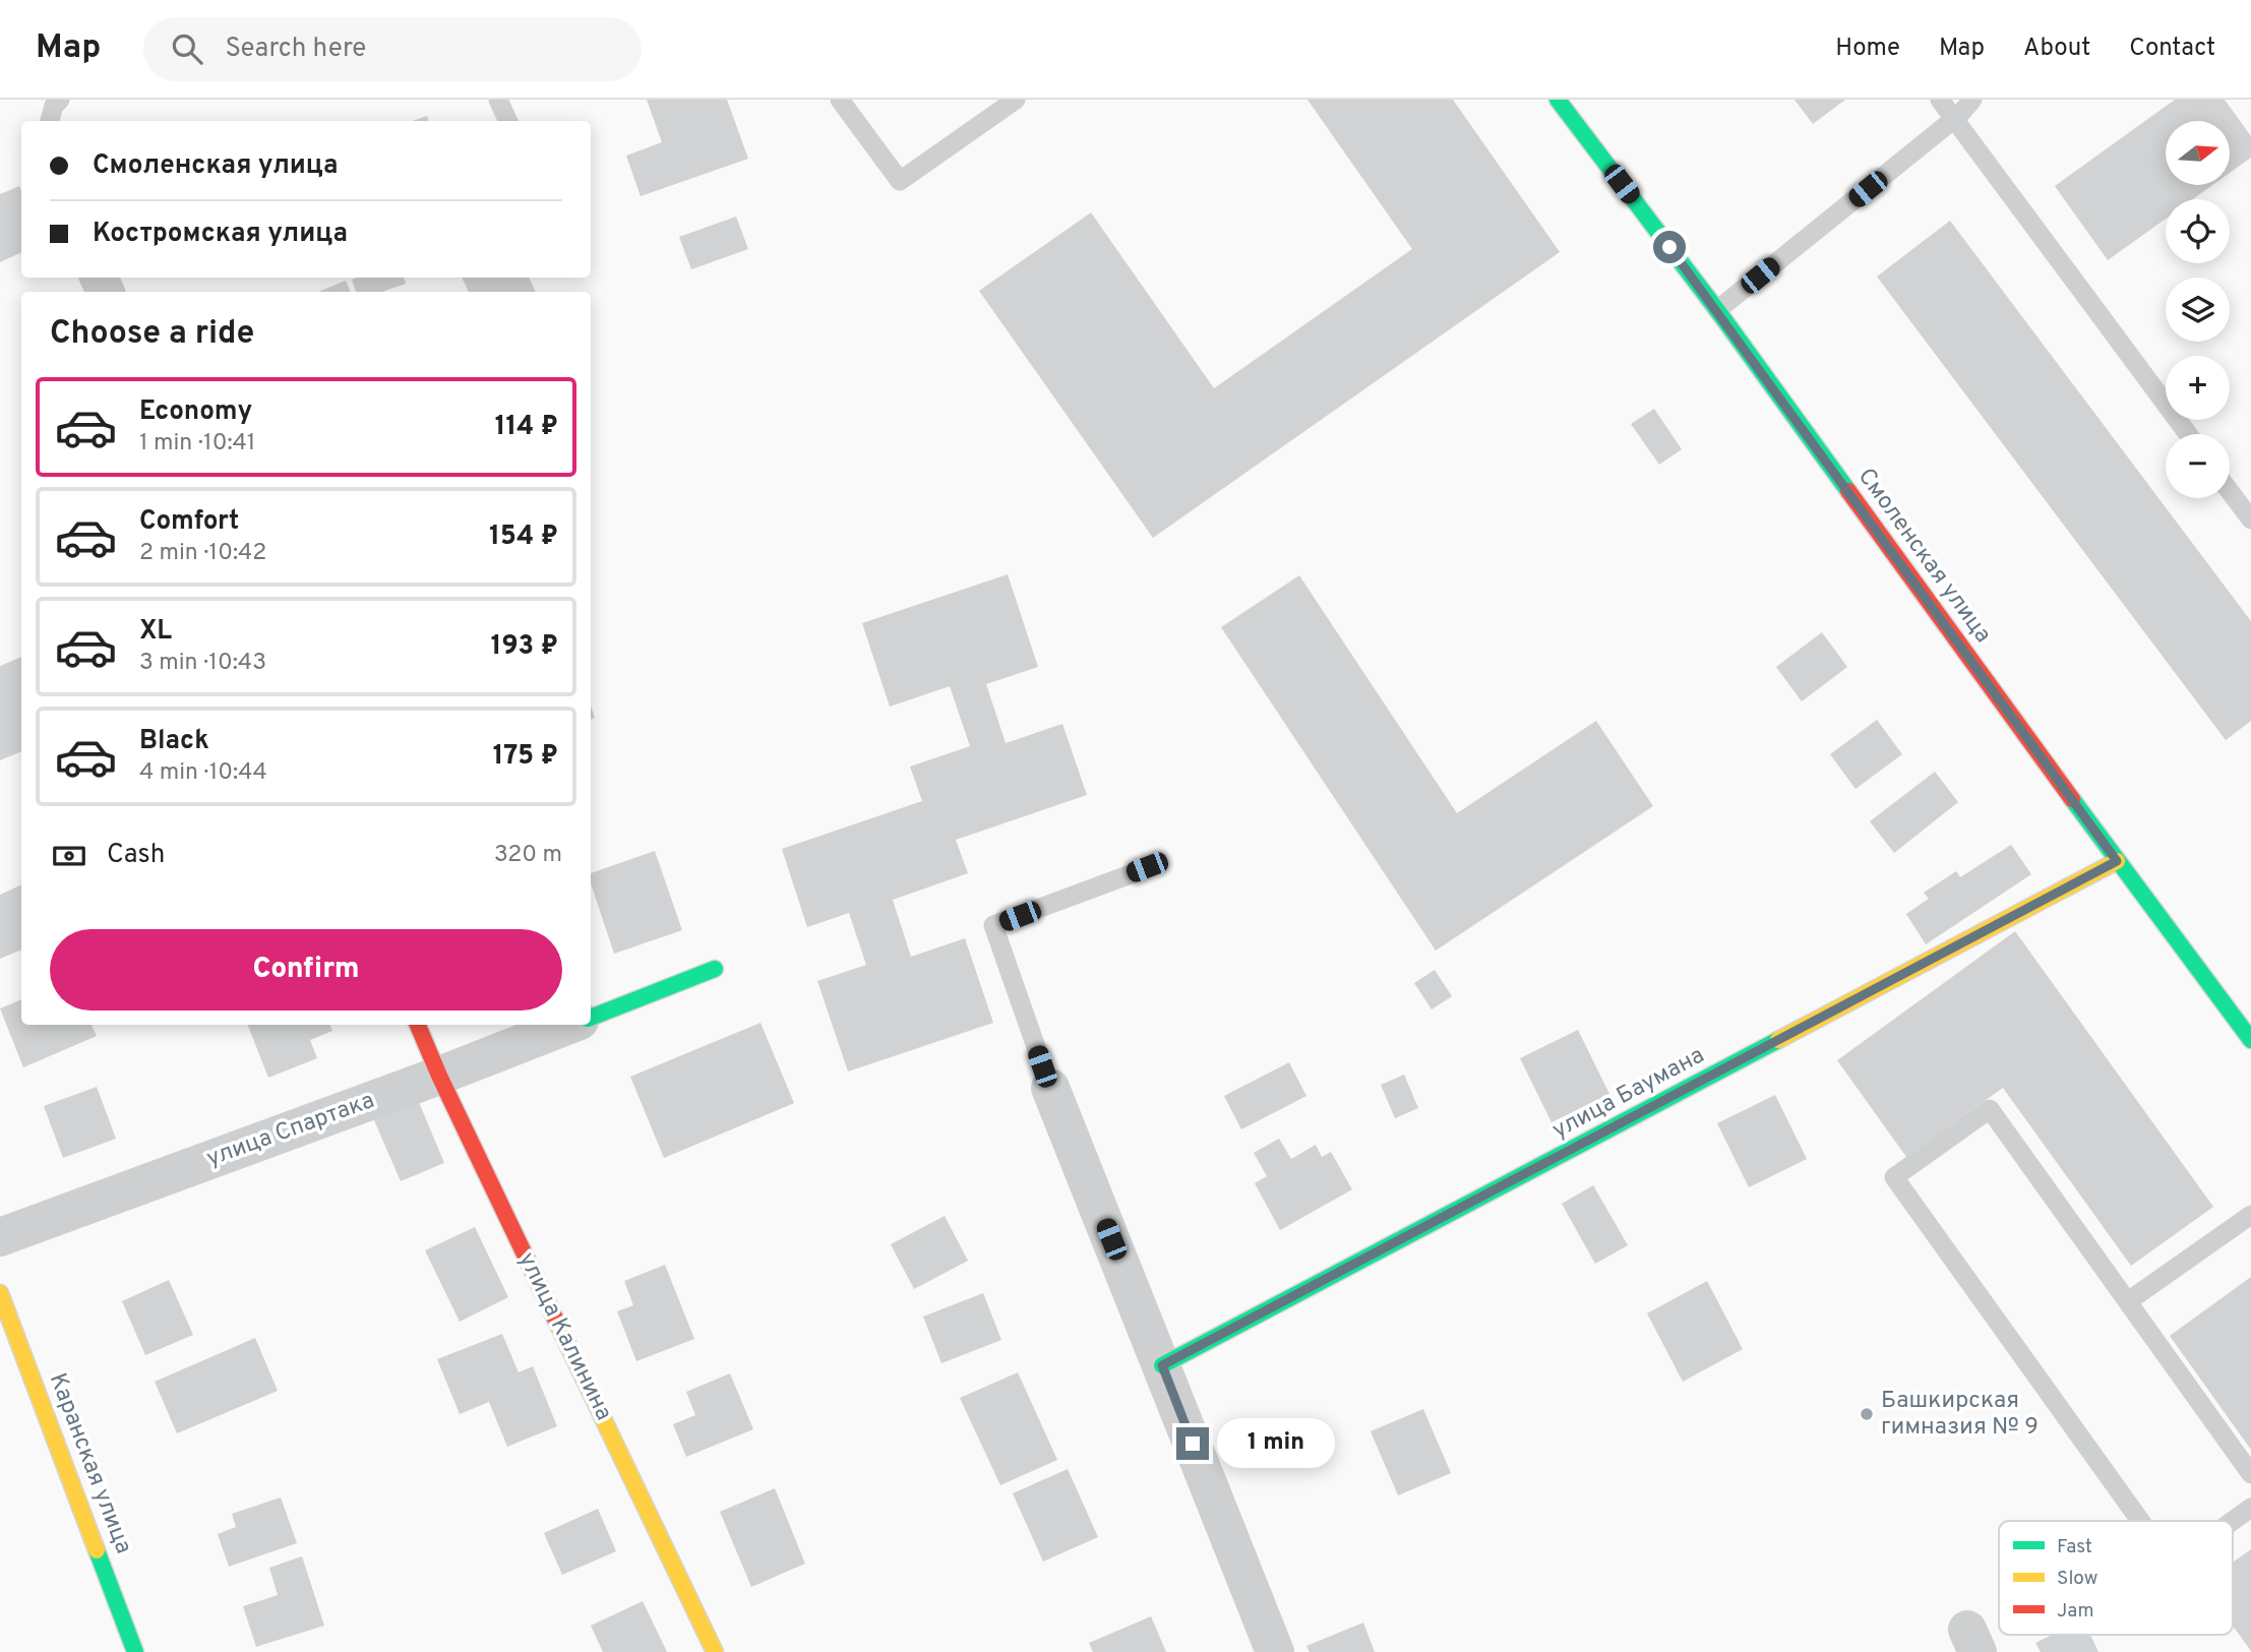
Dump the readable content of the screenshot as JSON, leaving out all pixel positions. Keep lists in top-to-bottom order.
{
  "streets": {
    "street": [
      "Смоленская улица",
      "улица Баумана",
      "улица Спартака",
      "улица Калинина",
      "Каранская улица"
    ]
  },
  "crossings": [
    ["Смоленская улица", "улица Баумана"],
    ["улица Спартака", "улица Калинина"]
  ],
  "places": ["Башкирская гимназия № 9"],
  "legend": ["Fast", "Slow", "Jam"],
  "north": "right",
  "page": {
    "header": "Map",
    "search": "Search here",
    "nav": [
      "Home",
      "Map",
      "About",
      "Contact"
    ],
    "map_buttons": ["+", "−"],
    "banner": ["Смоленская улица", "Костромская улица"],
    "heading": "Choose a ride",
    "list": [
      {
        "name": "Economy",
        "note": "1 min · 10:41",
        "value": "114 ₽"
      },
      {
        "name": "Comfort",
        "note": "2 min · 10:42",
        "value": "154 ₽"
      },
      {
        "name": "XL",
        "note": "3 min · 10:43",
        "value": "193 ₽"
      },
      {
        "name": "Black",
        "note": "4 min · 10:44",
        "value": "175 ₽"
      }
    ],
    "pay": ["Cash", "320 m"],
    "buttons": "Confirm",
    "bubble": "1 min"
  }
}
